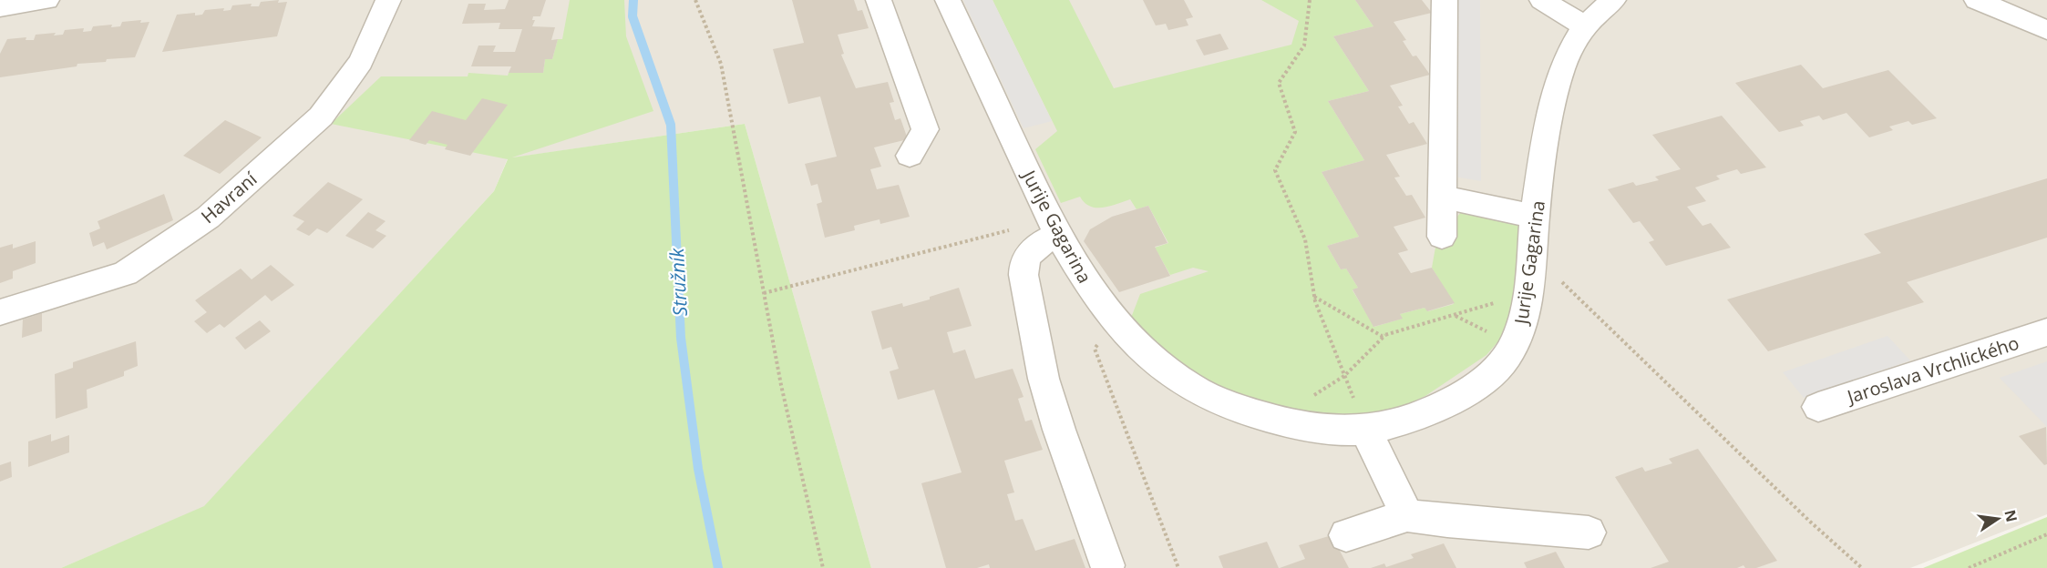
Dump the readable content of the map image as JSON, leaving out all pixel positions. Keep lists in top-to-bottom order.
{
  "streets": {
    "street": ["Havraní", "Jurije Gagarina", "Jaroslava Vrchlického"]
  },
  "water": ["Stružník"],
  "north": "right"
}
